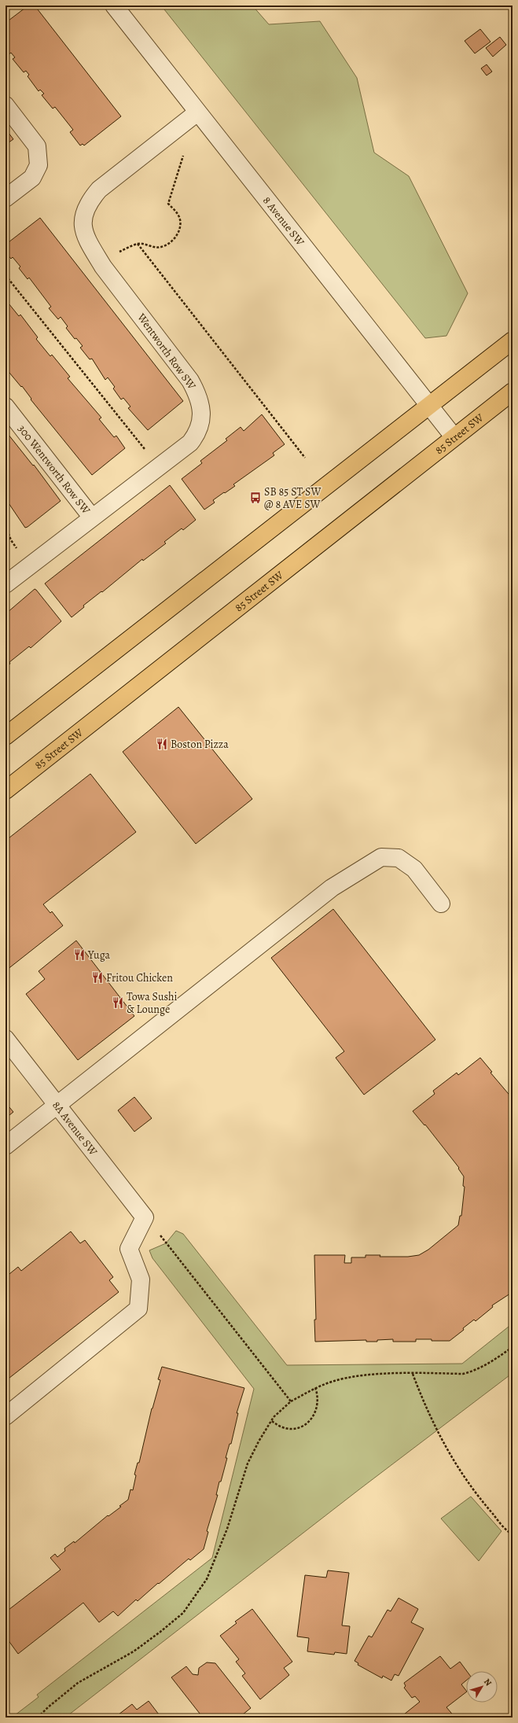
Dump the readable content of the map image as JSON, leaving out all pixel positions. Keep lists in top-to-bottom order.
{
  "streets": {
    "main road": ["85 Street SW"],
    "street": [
      "8 Avenue SW",
      "Wentworth Row SW",
      "300 Wentworth Row SW",
      "8A Avenue SW"
    ]
  },
  "crossings": [
    ["8 Avenue SW", "Wentworth Row SW"],
    ["8 Avenue SW", "85 Street SW"],
    ["Wentworth Row SW", "300 Wentworth Row SW"]
  ],
  "places": {
    "bus stop": ["SB 85 ST SW @ 8 AVE SW"],
    "restaurant": [
      "Boston Pizza",
      "Yuga",
      "Fritou Chicken",
      "Towa Sushi & Lounge"
    ]
  },
  "north": "top right"
}
